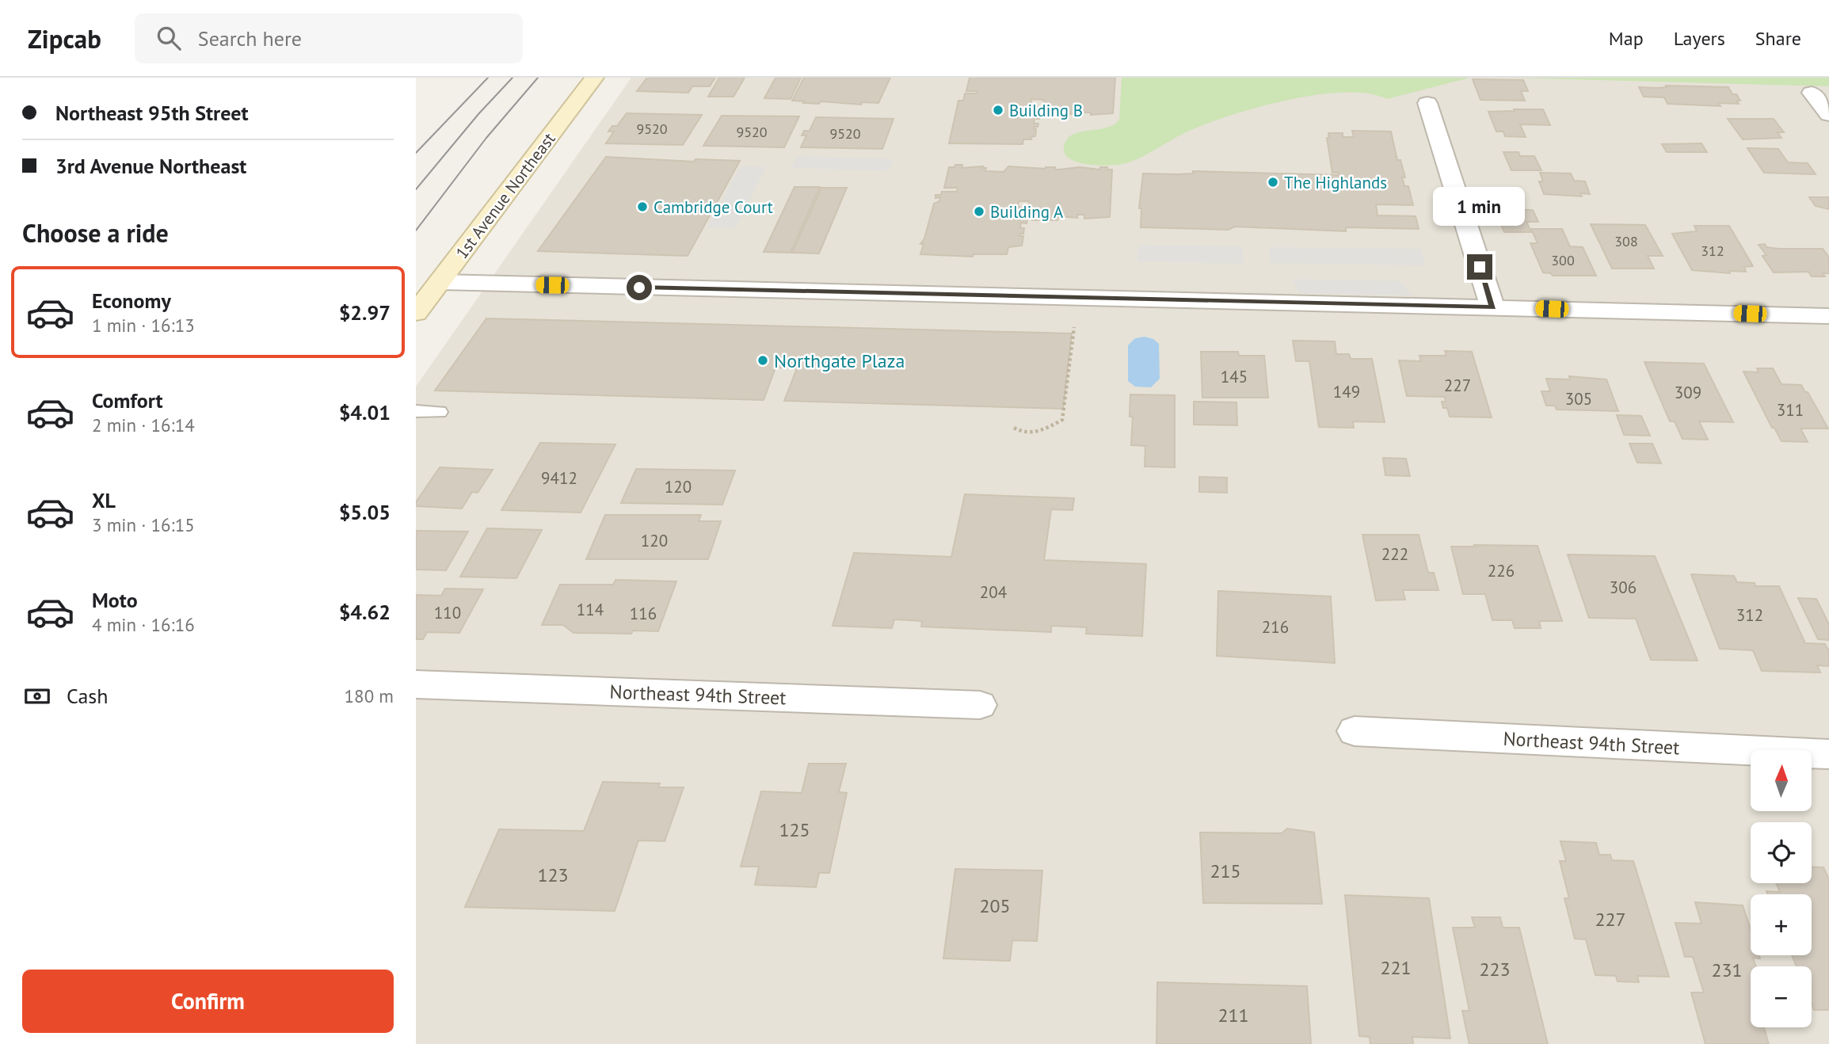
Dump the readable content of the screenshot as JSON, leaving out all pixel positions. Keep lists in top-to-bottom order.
{
  "streets": {
    "street": ["1st Avenue Northeast", "Northeast 94th Street"]
  },
  "places": [
    "Building B",
    "The Highlands",
    "Cambridge Court",
    "Building A",
    "Northgate Plaza"
  ],
  "house_numbers": [
    "9520",
    "9520",
    "9520",
    "308",
    "312",
    "300",
    "145",
    "227",
    "149",
    "309",
    "305",
    "311",
    "9412",
    "120",
    "120",
    "222",
    "226",
    "306",
    "204",
    "114",
    "110",
    "116",
    "312",
    "216",
    "125",
    "215",
    "123",
    "205",
    "227",
    "221",
    "223",
    "231",
    "211"
  ],
  "north": "top",
  "page": {
    "header": "Zipcab",
    "search": "Search here",
    "nav": ["Map", "Layers", "Share"],
    "banner": ["Northeast 95th Street", "3rd Avenue Northeast"],
    "bubble": "1 min",
    "heading": "Choose a ride",
    "list": [
      {
        "name": "Economy",
        "note": "1 min · 16:13",
        "value": "$2.97"
      },
      {
        "name": "Comfort",
        "note": "2 min · 16:14",
        "value": "$4.01"
      },
      {
        "name": "XL",
        "note": "3 min · 16:15",
        "value": "$5.05"
      },
      {
        "name": "Moto",
        "note": "4 min · 16:16",
        "value": "$4.62"
      }
    ],
    "pay": ["Cash", "180 m"],
    "map_buttons": ["+", "−"],
    "buttons": "Confirm"
  }
}
